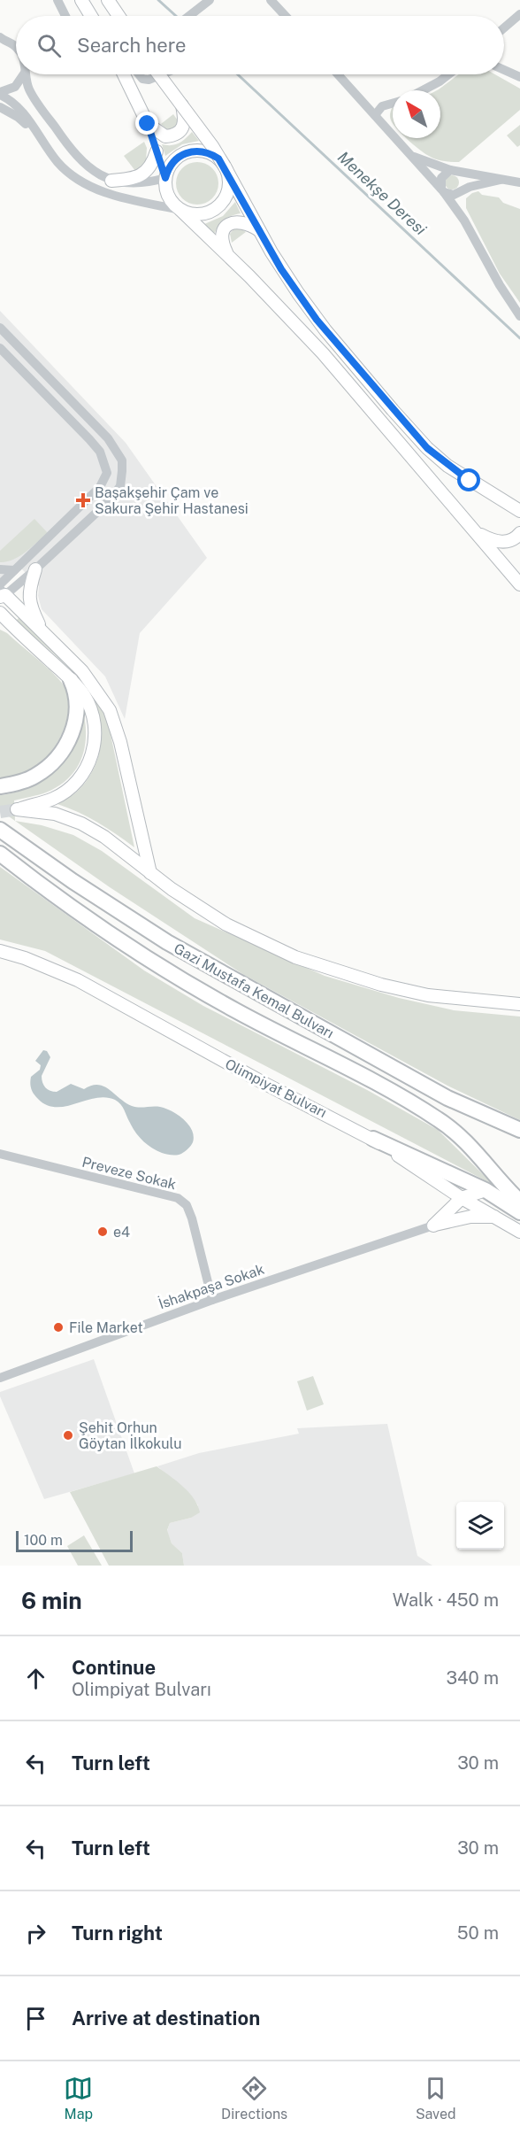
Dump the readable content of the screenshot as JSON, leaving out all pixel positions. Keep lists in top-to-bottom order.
{
  "streets": {
    "highway": ["Gazi Mustafa Kemal Bulvarı"],
    "main road": ["Olimpiyat Bulvarı"],
    "street": ["Preveze Sokak", "İshakpaşa Sokak"]
  },
  "crossings": [
    ["Preveze Sokak", "İshakpaşa Sokak"]
  ],
  "water": ["Menekşe Deresi"],
  "places": {
    "health": ["Başakşehir Çam ve Sakura Şehir Hastanesi"],
    "other": ["e4", "File Market", "Şehit Orhun Göytan İlkokulu"]
  },
  "scale_bar": "100 m",
  "north": "top left",
  "page": {
    "search": "Search here",
    "scale": "100 m",
    "heading": ["6 min", "Walk · 450 m"],
    "list": [
      ["Continue", "Olimpiyat Bulvarı", "340 m"],
      ["Turn left", "30 m"],
      ["Turn left", "30 m"],
      ["Turn right", "50 m"],
      "Arrive at destination"
    ],
    "nav": ["Map", "Directions", "Saved"]
  }
}
